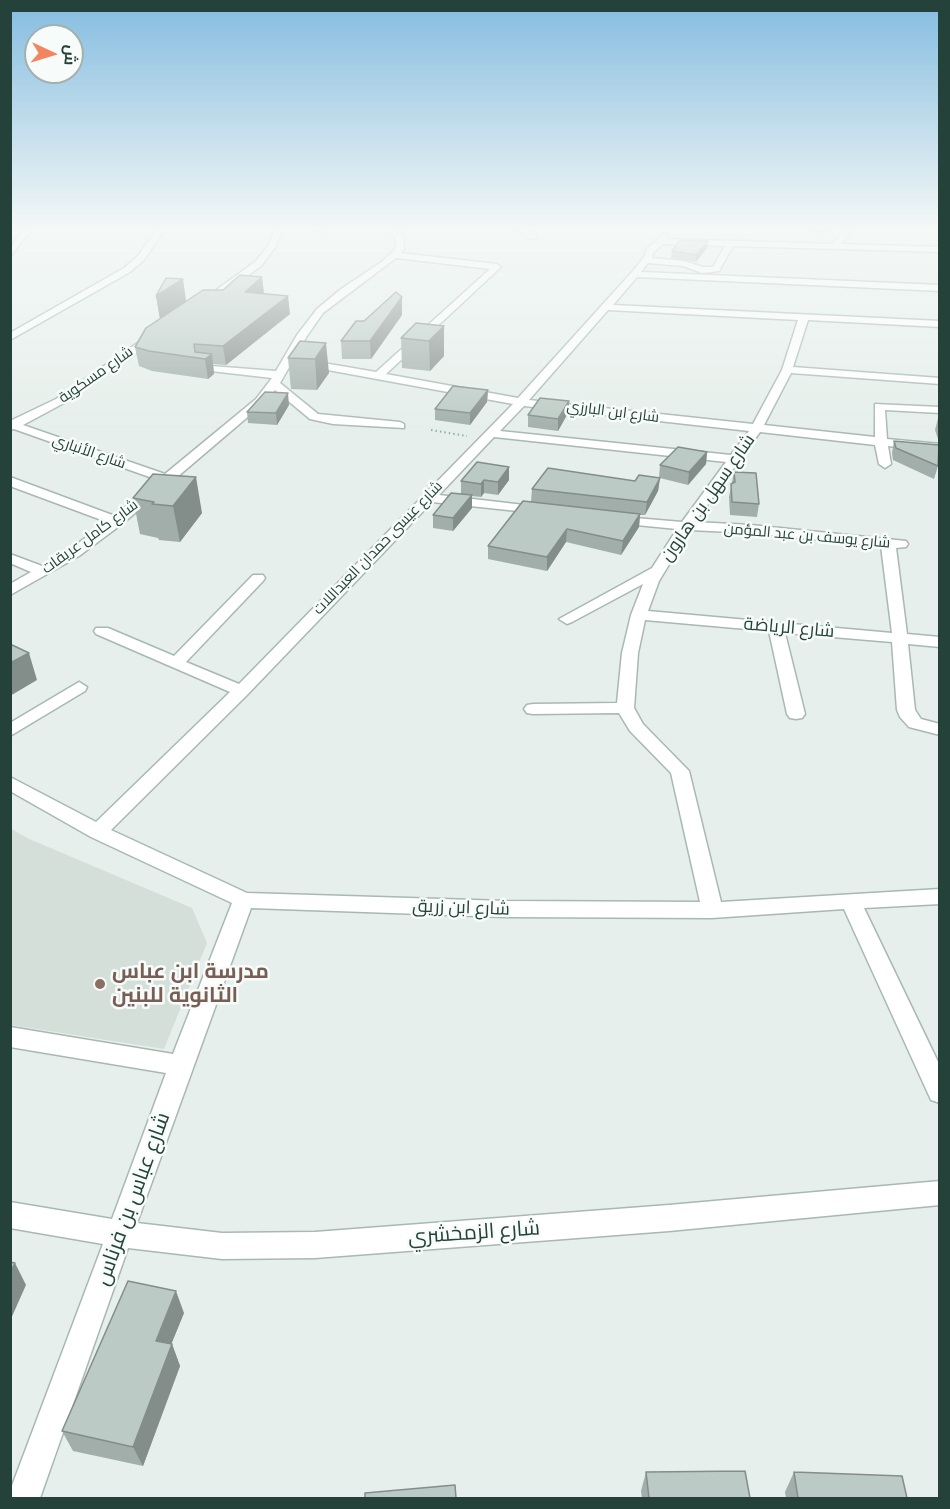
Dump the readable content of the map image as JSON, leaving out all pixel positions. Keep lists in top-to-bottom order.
{
  "streets": {
    "street": [
      "شارع مسكوية",
      "شارع ابن البارزي",
      "شارع الأنباري",
      "شارع سهل بن هارون",
      "شارع يوسف بن عبد المؤمن",
      "شارع كامل عريقات",
      "شارع عيسى حمدان العبداللات",
      "شارع الرياضة",
      "شارع ابن زريق",
      "شارع عباس بن فرناس",
      "شارع الزمخشري"
    ]
  },
  "crossings": [
    ["شارع مسكوية", "شارع الأنباري"],
    ["شارع ابن البارزي", "شارع سهل بن هارون"],
    ["شارع ابن البارزي", "شارع كامل عريقات"],
    ["شارع ابن البارزي", "شارع عيسى حمدان العبداللات"],
    ["شارع الأنباري", "شارع كامل عريقات"],
    ["شارع سهل بن هارون", "شارع يوسف بن عبد المؤمن"],
    ["شارع سهل بن هارون", "شارع الرياضة"],
    ["شارع يوسف بن عبد المؤمن", "شارع الرياضة"],
    ["شارع عيسى حمدان العبداللات", "شارع ابن زريق"],
    ["شارع ابن زريق", "شارع عباس بن فرناس"],
    ["شارع عباس بن فرناس", "شارع الزمخشري"]
  ],
  "places": ["مدرسة ابن عباس الثانوية للبنين"],
  "north": "right"
}
